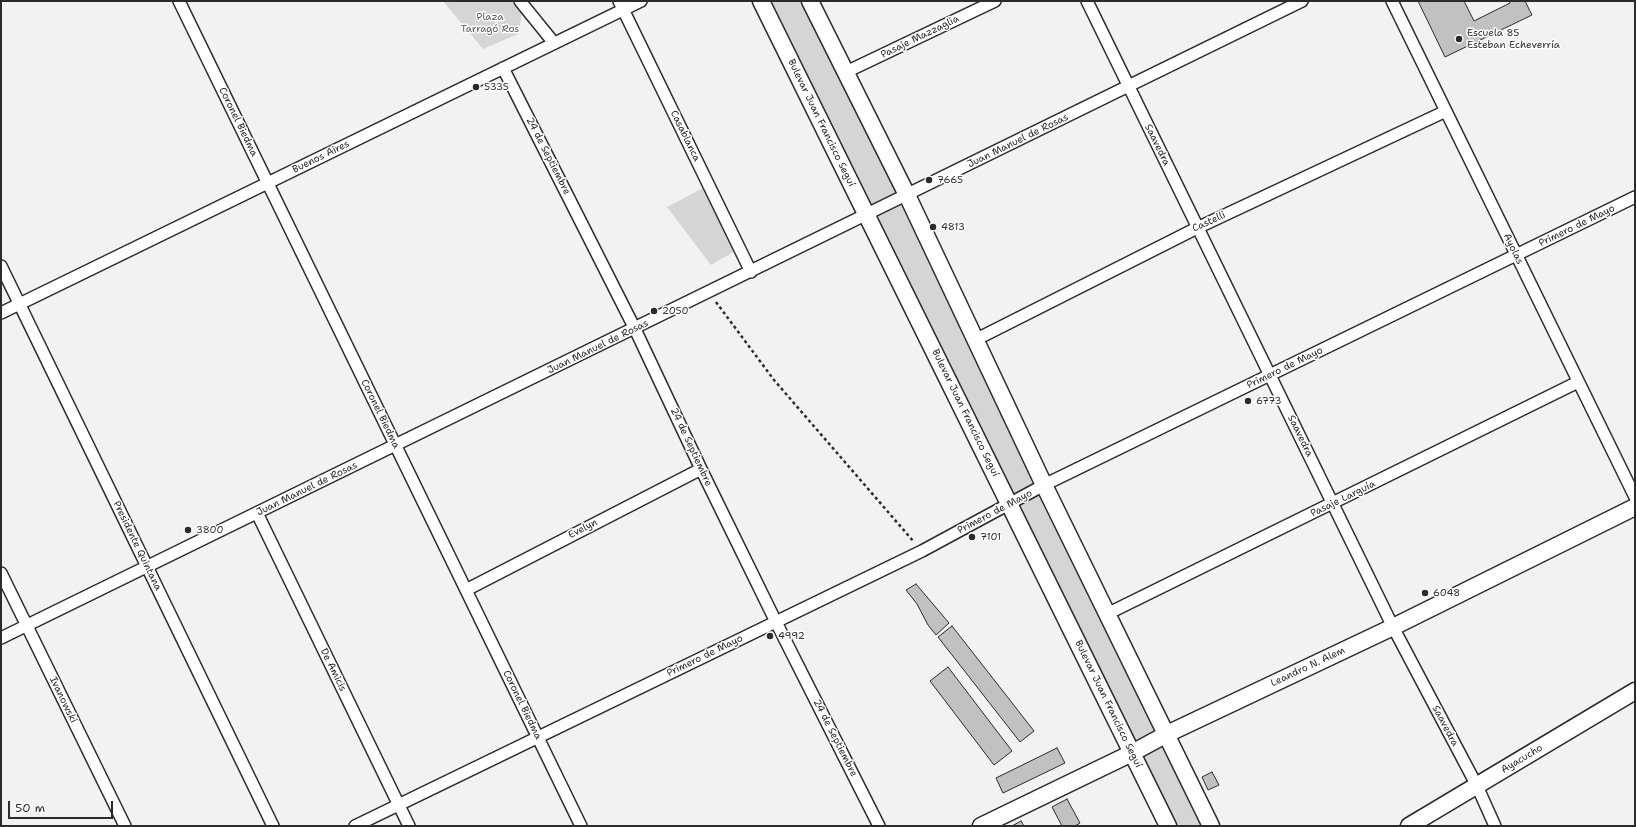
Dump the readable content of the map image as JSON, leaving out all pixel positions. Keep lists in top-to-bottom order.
{
  "streets": {
    "main road": ["Bulevar Juan Francisco Seguí", "Leandro N. Alem", "Ayacucho"],
    "street": [
      "Pasaje Mazzaglia",
      "Coronel Biedma",
      "Casablanca",
      "Juan Manuel de Rosas",
      "Saavedra",
      "24 de Septiembre",
      "Buenos Aires",
      "Castelli",
      "Primero de Mayo",
      "Ayolas",
      "Pasaje Larguía",
      "Evelyn",
      "Presidente Quintana",
      "De Amicis",
      "Ivanowski"
    ]
  },
  "crossings": [
    ["Coronel Biedma", "Juan Manuel de Rosas"],
    ["Coronel Biedma", "Buenos Aires"],
    ["Coronel Biedma", "Primero de Mayo"],
    ["Coronel Biedma", "Evelyn"],
    ["Bulevar Juan Francisco Seguí", "Juan Manuel de Rosas"],
    ["Bulevar Juan Francisco Seguí", "Primero de Mayo"],
    ["Bulevar Juan Francisco Seguí", "Leandro N. Alem"],
    ["Casablanca", "Juan Manuel de Rosas"],
    ["Casablanca", "Buenos Aires"],
    ["Juan Manuel de Rosas", "Saavedra"],
    ["Juan Manuel de Rosas", "24 de Septiembre"],
    ["Juan Manuel de Rosas", "Presidente Quintana"],
    ["Juan Manuel de Rosas", "De Amicis"],
    ["Juan Manuel de Rosas", "Ivanowski"],
    ["Saavedra", "Castelli"],
    ["Saavedra", "Primero de Mayo"],
    ["Saavedra", "Pasaje Larguía"],
    ["Saavedra", "Leandro N. Alem"],
    ["Saavedra", "Ayacucho"],
    ["24 de Septiembre", "Buenos Aires"],
    ["24 de Septiembre", "Primero de Mayo"],
    ["24 de Septiembre", "Evelyn"],
    ["Buenos Aires", "Presidente Quintana"],
    ["Castelli", "Ayolas"],
    ["Primero de Mayo", "Ayolas"],
    ["Primero de Mayo", "De Amicis"],
    ["Ayolas", "Pasaje Larguía"]
  ],
  "parks": ["Plaza Tarragó Ros"],
  "places": [
    "Escuela 85 Esteban Echeverría",
    "5335",
    "7665",
    "4813",
    "2050",
    "6773",
    "3800",
    "7101",
    "6048",
    "4992"
  ],
  "scale_bar": "50 m"
}
